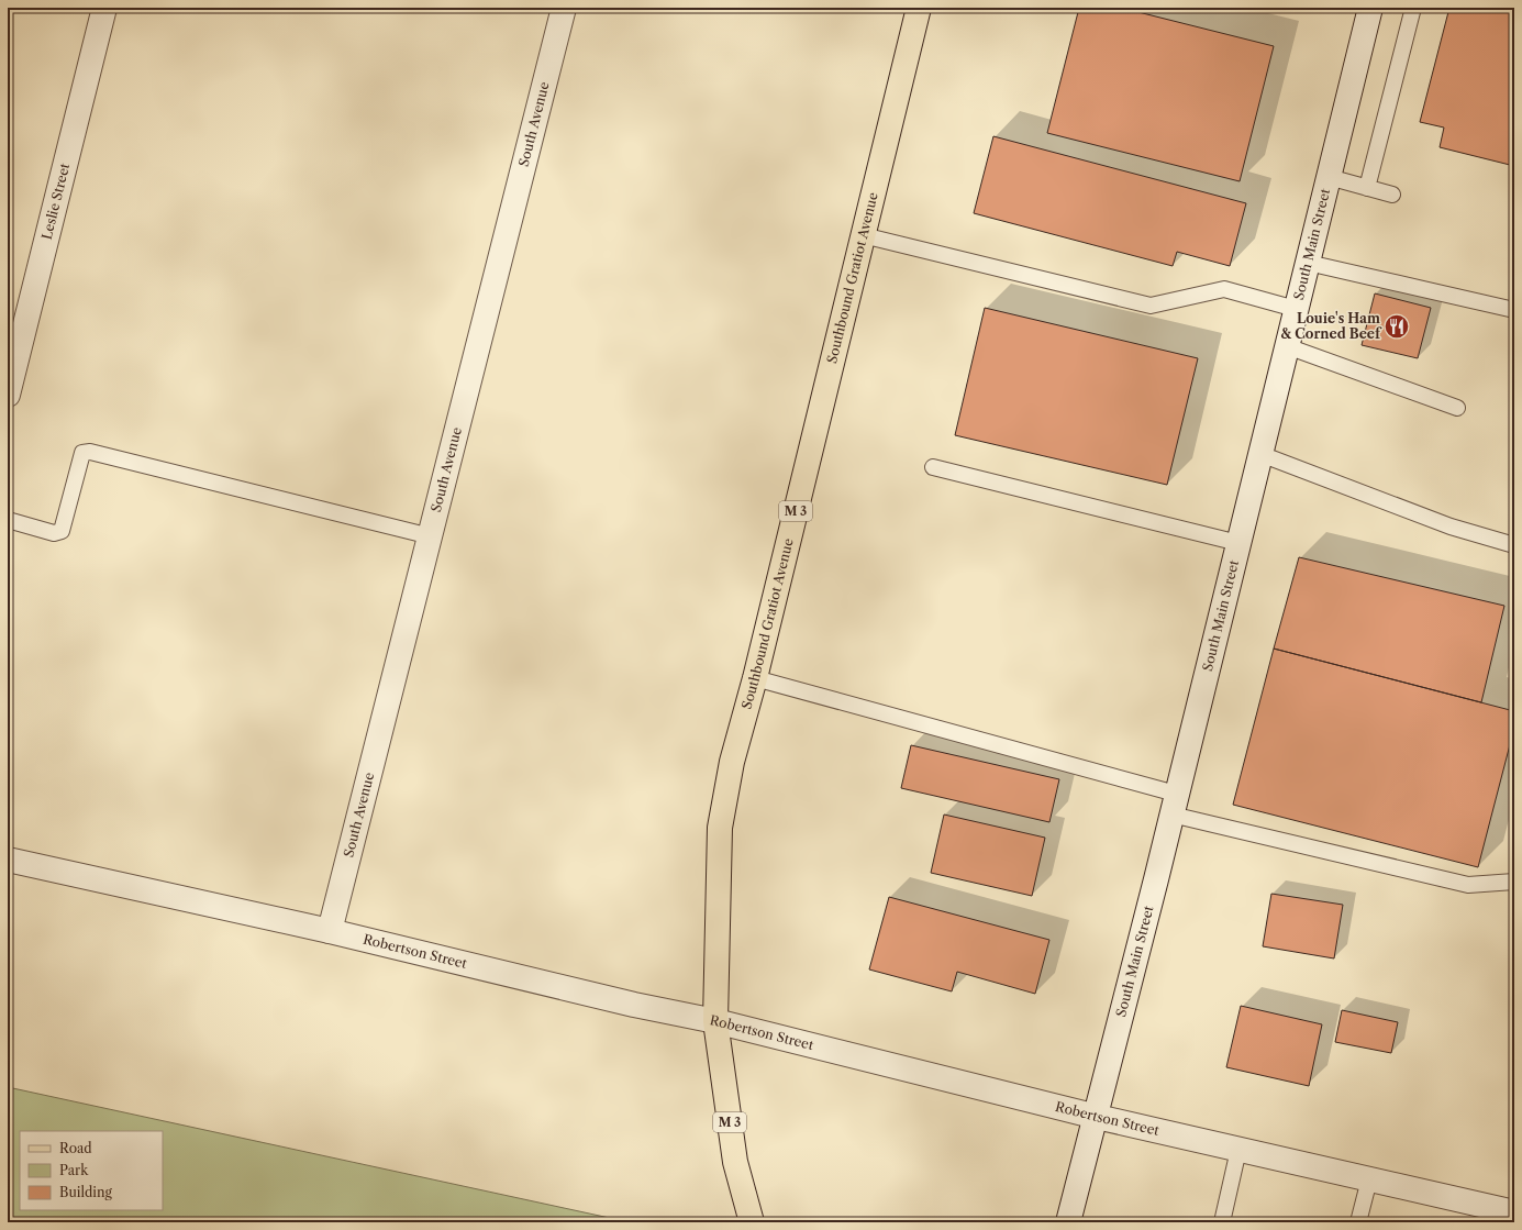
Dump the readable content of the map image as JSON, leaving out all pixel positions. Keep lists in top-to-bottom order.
{
  "streets": {
    "main road": ["Southbound Gratiot Avenue", "M 3"],
    "street": [
      "South Avenue",
      "Leslie Street",
      "South Main Street",
      "Robertson Street"
    ]
  },
  "crossings": [
    ["South Avenue", "Robertson Street"],
    ["South Main Street", "Robertson Street"],
    ["Southbound Gratiot Avenue", "Robertson Street"]
  ],
  "places": {
    "restaurant": ["Louie's Ham & Corned Beef"]
  },
  "legend": ["Road", "Park", "Building"]
}
